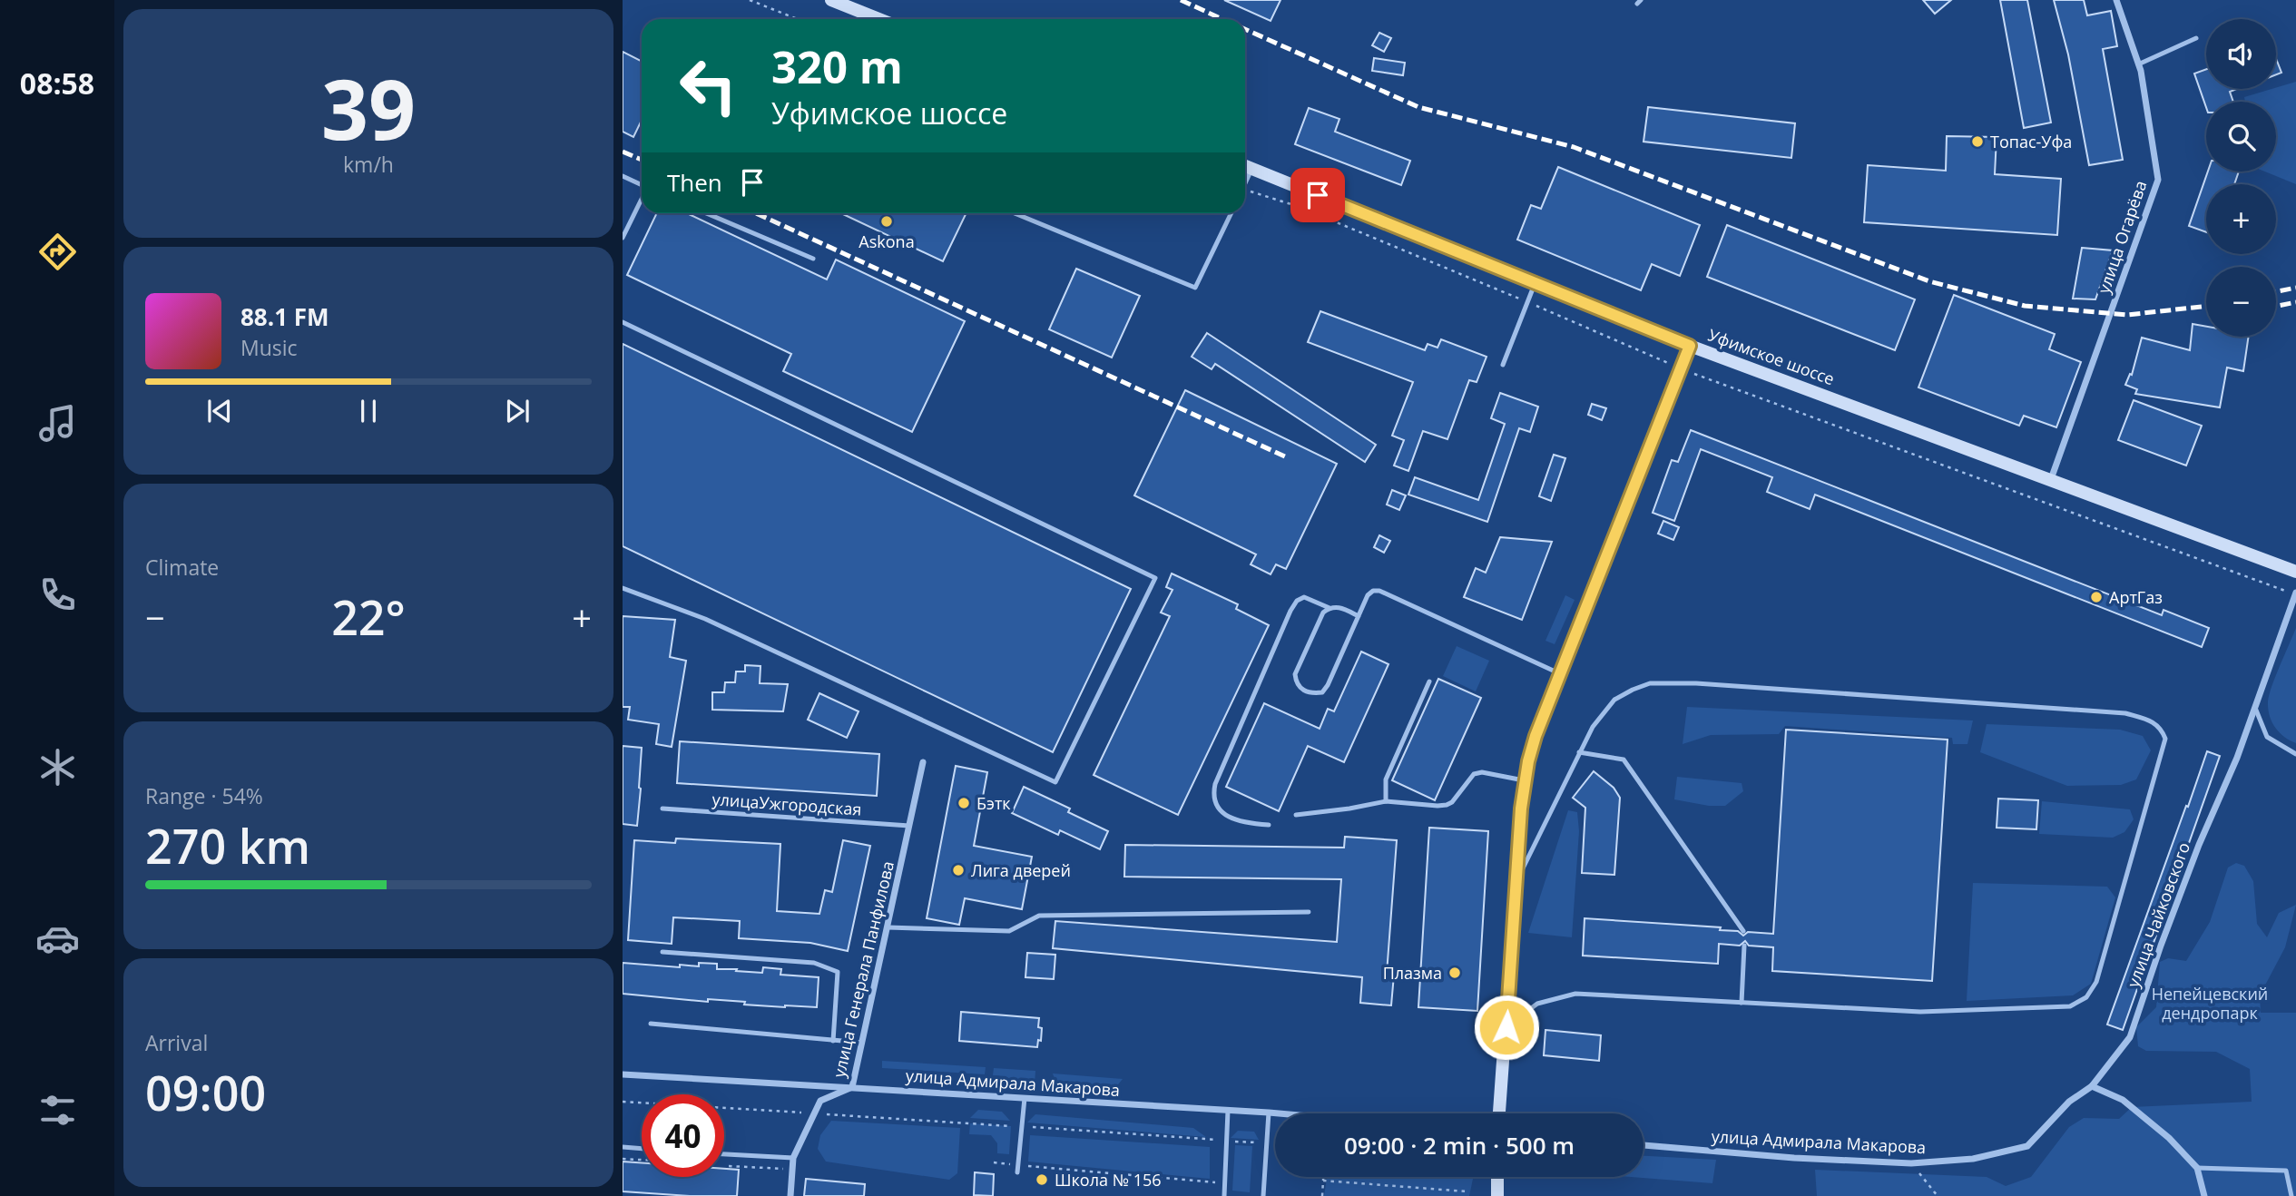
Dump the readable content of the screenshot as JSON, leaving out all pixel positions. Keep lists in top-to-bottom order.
{
  "streets": {
    "main road": ["Уфимское шоссе"],
    "street": [
      "улица Огарёва",
      "улица Чайковского",
      "улица Генерала Панфилова",
      "улица Адмирала Макарова"
    ],
    "lane": ["улицаУжгородская"]
  },
  "crossings": [
    ["улица Огарёва", "Уфимское шоссе"],
    ["улицаУжгородская", "улица Генерала Панфилова"],
    ["улица Чайковского", "улица Адмирала Макарова"],
    ["улица Генерала Панфилова", "улица Адмирала Макарова"]
  ],
  "parks": ["Непейцевский дендропарк"],
  "places": [
    "Топас-Уфа",
    "Askona",
    "АртГаз",
    "Бэтк",
    "Лига дверей",
    "Плазма",
    "Школа № 156"
  ],
  "page": {
    "tabs": "08:58",
    "tile": [
      ["39", "km/h"],
      "Climate",
      ["Range · 54%", "270 km"],
      ["Arrival", "09:00"]
    ],
    "map_buttons": ["+", "−"],
    "turn": ["320 m", "Уфимское шоссе"],
    "then": "Then",
    "song": ["88.1 FM", "Music"],
    "heat": ["−", "22°", "+"],
    "limit": "40",
    "trip": "09:00 · 2 min · 500 m"
  }
}
